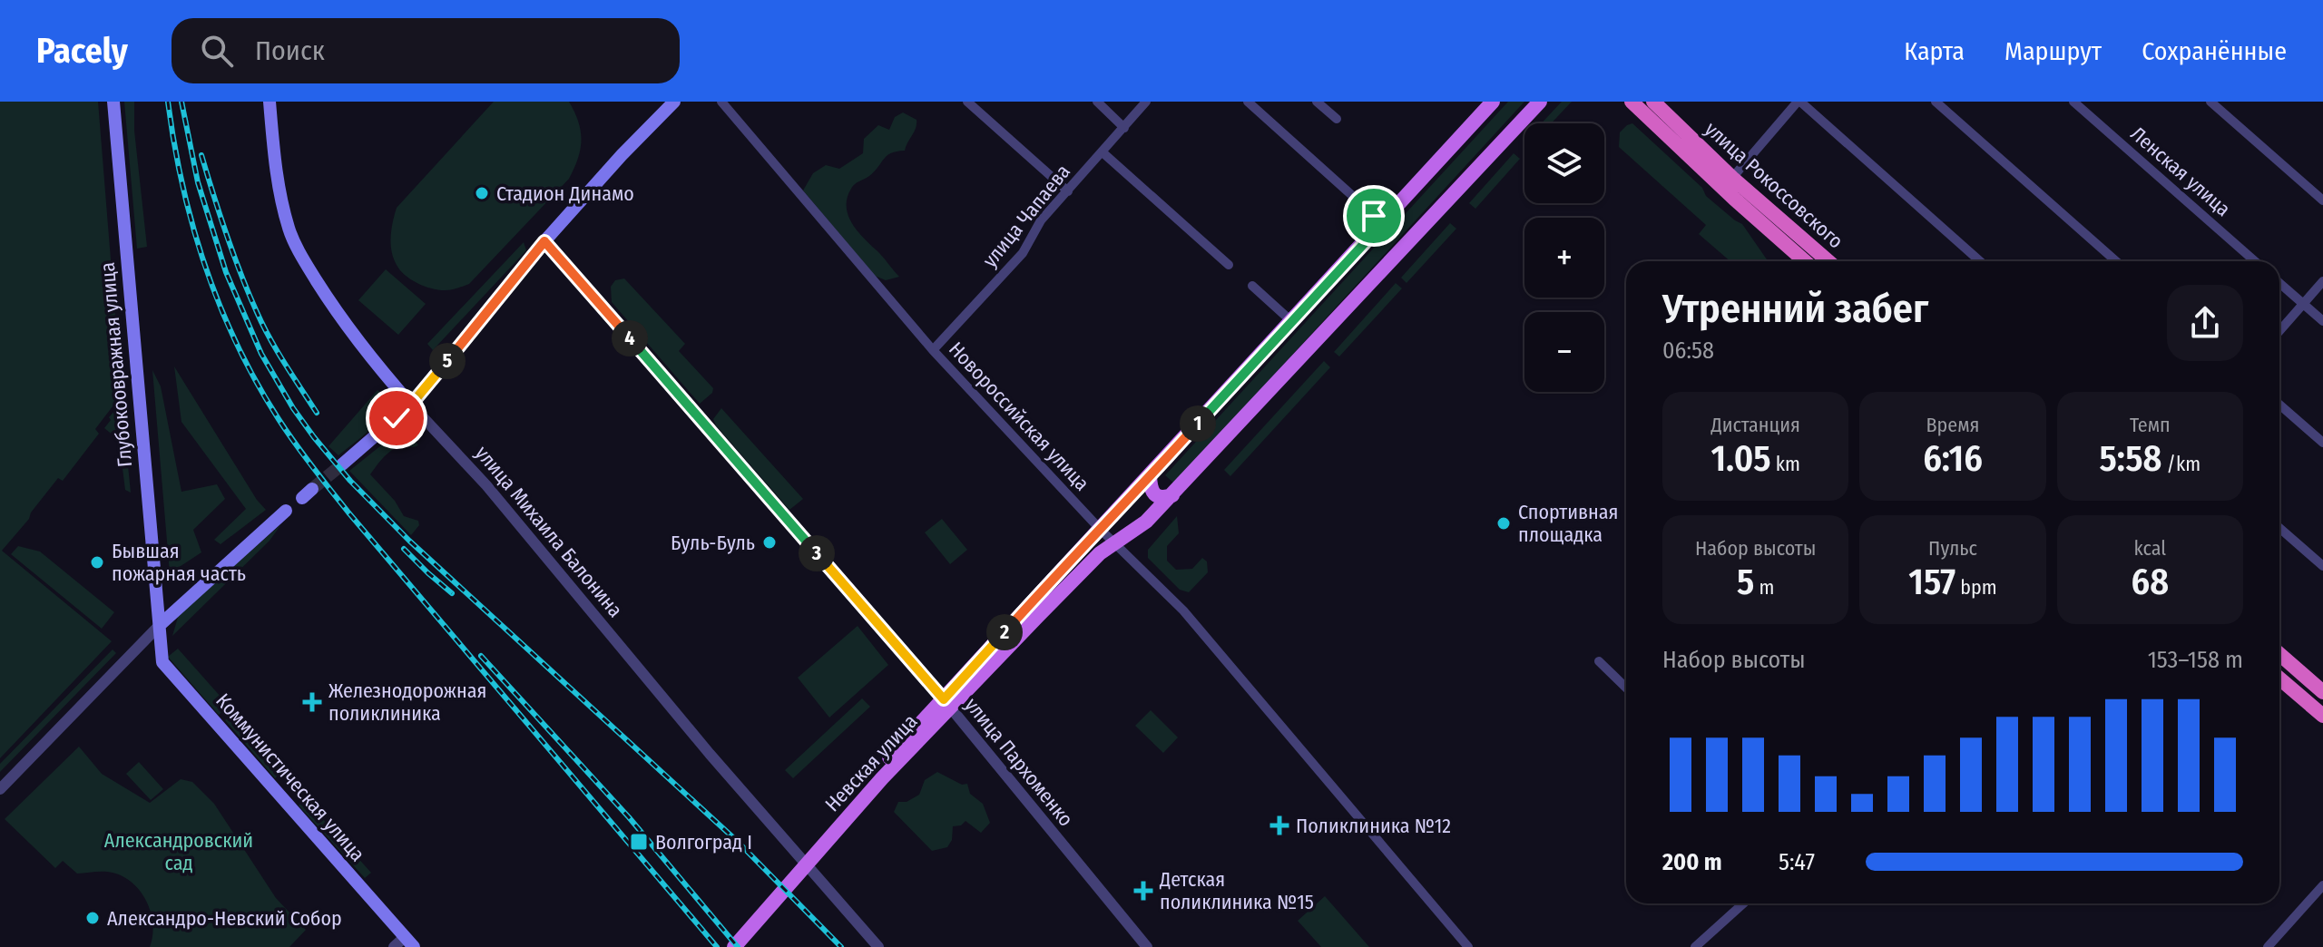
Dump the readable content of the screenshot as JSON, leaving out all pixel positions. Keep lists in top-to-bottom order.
{
  "streets": {
    "highway": ["улица Рокоссовского"],
    "main road": [
      "Глубокоовражная улица",
      "улица Михаила Балонина",
      "Невская улица",
      "Коммунистическая улица"
    ],
    "street": [
      "Ленская улица",
      "улица Чапаева",
      "Новороссийская улица",
      "улица Пархоменко"
    ]
  },
  "crossings": [
    ["улица Чапаева", "Новороссийская улица"],
    ["Глубокоовражная улица", "Коммунистическая улица"],
    ["Новороссийская улица", "Невская улица"],
    ["улица Пархоменко", "Невская улица"]
  ],
  "parks": ["Александровский сад"],
  "places": {
    "other": [
      "Стадион Динамо",
      "Спортивная площадка",
      "Буль-Буль",
      "Бывшая пожарная часть",
      "Александро-Невский Собор"
    ],
    "health": ["Железнодорожная поликлиника", "Поликлиника №12", "Детская поликлиника №15"],
    "transit": ["Волгоград I"]
  },
  "page": {
    "header": "Pacely",
    "search": "Поиск",
    "nav": ["Карта", "Маршрут", "Сохранённые"],
    "map_buttons": ["+", "−"],
    "heading": ["Утренний забег", "06:58"],
    "pins": [
      "4",
      "5",
      "1",
      "3",
      "2"
    ],
    "stats": [
      ["Дистанция", "1.05 km"],
      ["Время", "6:16"],
      ["Темп", "5:58 /km"],
      ["Набор высоты", "5 m"],
      ["Пульс", "157 bpm"],
      ["kcal", "68"]
    ],
    "chart": ["Набор высоты", "153–158 m"],
    "list": [
      {
        "name": "200 m",
        "note": "5:47"
      }
    ]
  }
}
